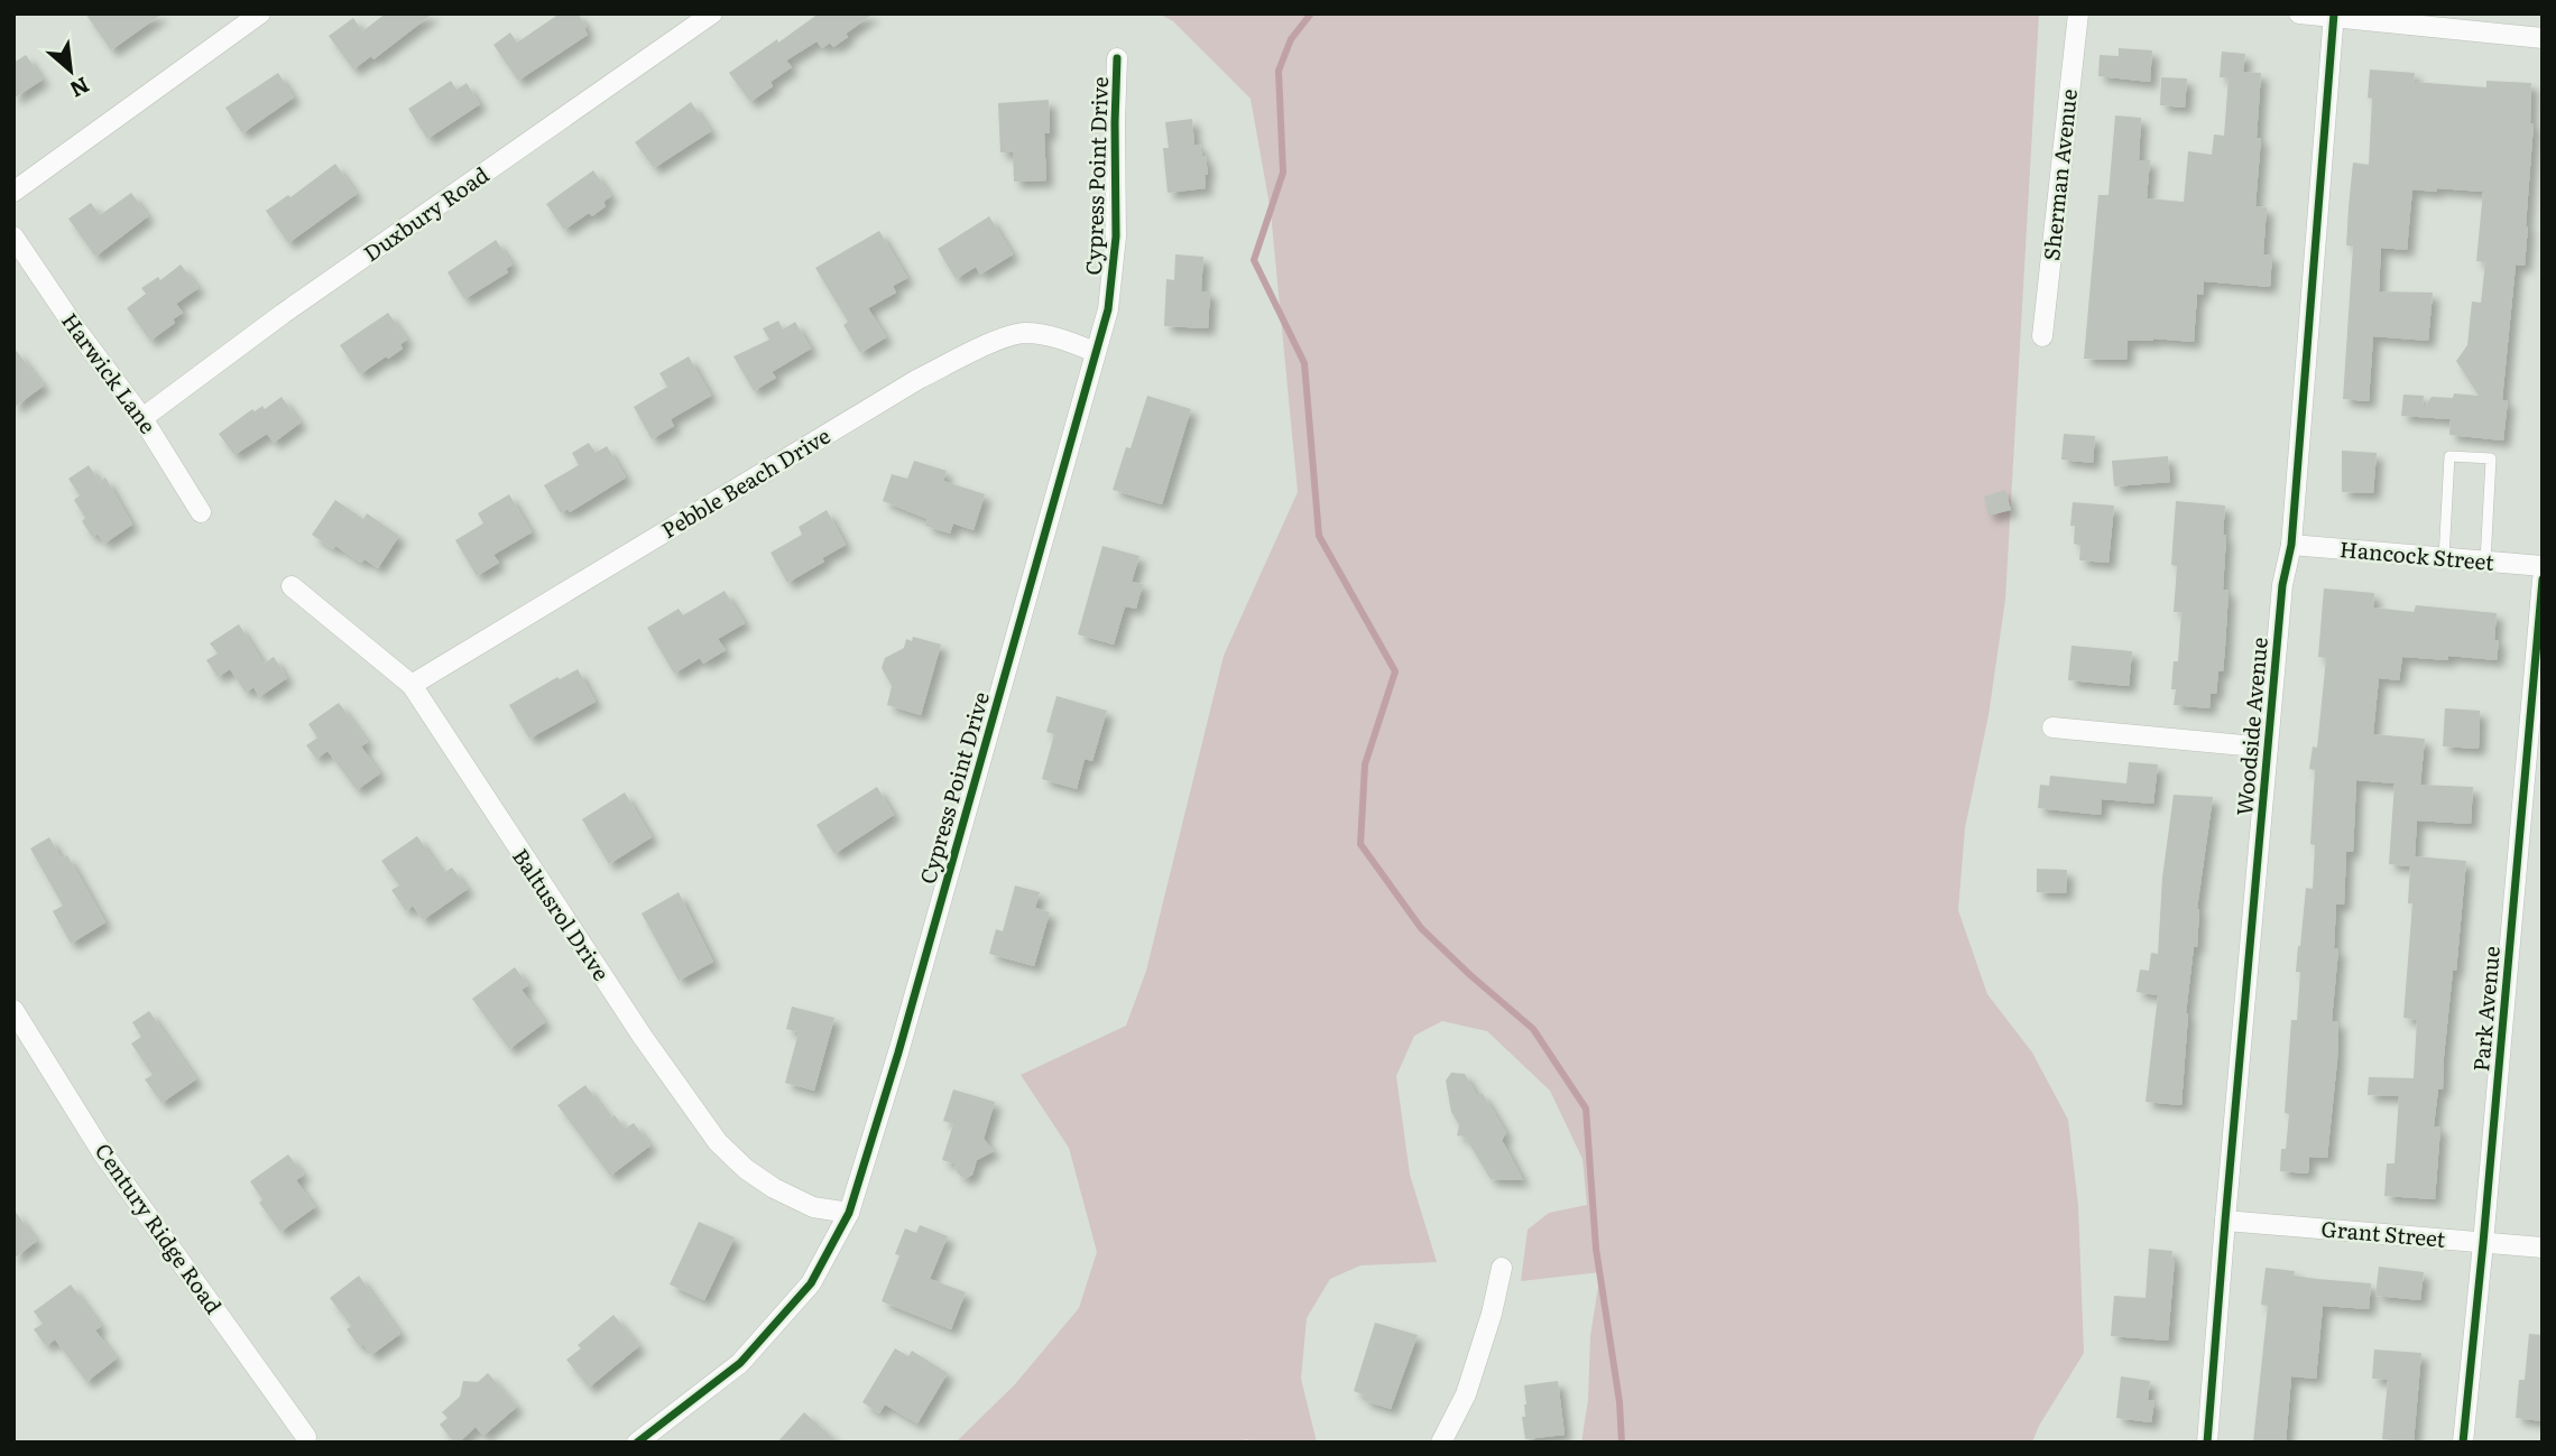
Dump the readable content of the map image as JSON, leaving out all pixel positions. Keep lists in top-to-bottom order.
{
  "streets": {
    "street": [
      "Sherman Avenue",
      "Cypress Point Drive",
      "Duxbury Road",
      "Harwick Lane",
      "Pebble Beach Drive",
      "Hancock Street",
      "Woodside Avenue",
      "Baltusrol Drive",
      "Park Avenue",
      "Century Ridge Road",
      "Grant Street"
    ]
  },
  "crossings": [
    ["Cypress Point Drive", "Pebble Beach Drive"],
    ["Cypress Point Drive", "Baltusrol Drive"],
    ["Duxbury Road", "Harwick Lane"],
    ["Pebble Beach Drive", "Baltusrol Drive"],
    ["Hancock Street", "Woodside Avenue"],
    ["Woodside Avenue", "Grant Street"],
    ["Park Avenue", "Grant Street"]
  ],
  "north": "bottom right"
}
